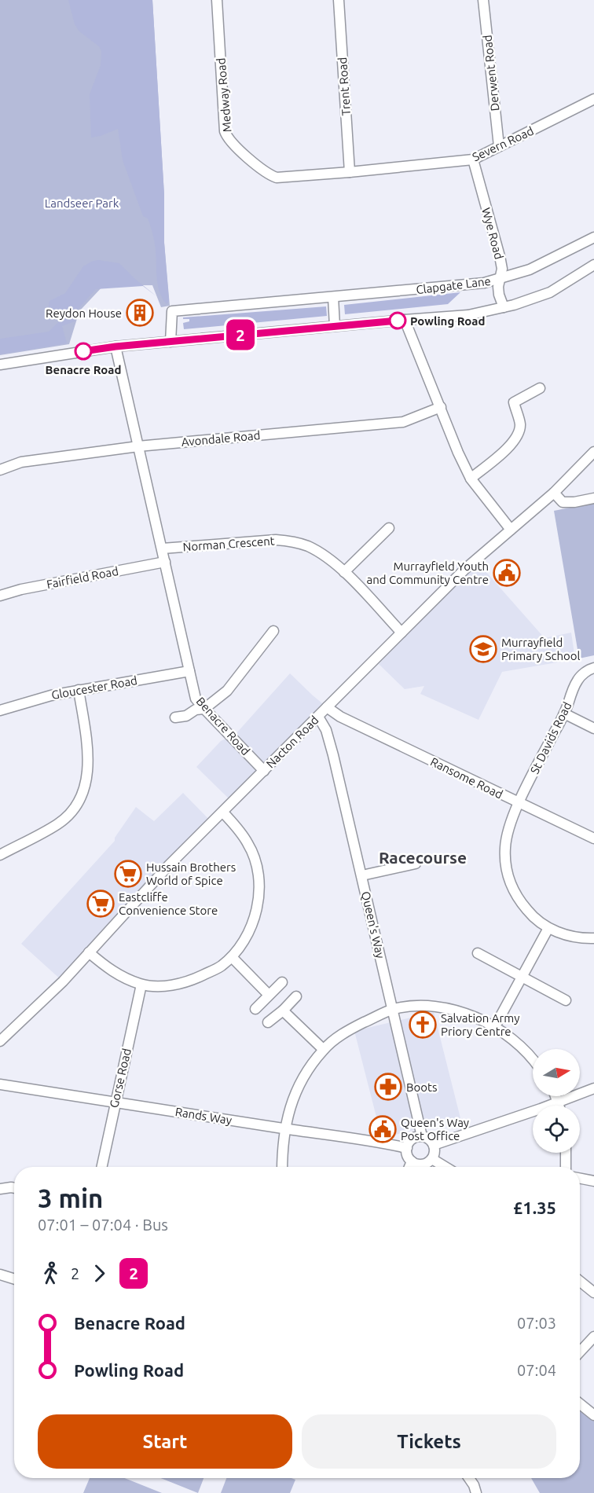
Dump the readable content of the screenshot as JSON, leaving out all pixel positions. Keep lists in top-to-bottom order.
{
  "streets": {
    "street": [
      "Derwent Road",
      "Trent Road",
      "Medway Road",
      "Severn Road",
      "Wye Road",
      "Clapgate Lane",
      "Avondale Road",
      "Norman Crescent",
      "Fairfield Road",
      "Gloucester Road",
      "Benacre Road",
      "St Davids Road",
      "Nacton Road",
      "Ransome Road",
      "Queen's Way",
      "Gorse Road",
      "Rands Way"
    ]
  },
  "crossings": [
    ["Derwent Road", "Severn Road"],
    ["Trent Road", "Medway Road"],
    ["Trent Road", "Severn Road"],
    ["Medway Road", "Severn Road"],
    ["Severn Road", "Wye Road"],
    ["Wye Road", "Clapgate Lane"],
    ["Avondale Road", "Benacre Road"],
    ["Norman Crescent", "Benacre Road"],
    ["Norman Crescent", "Nacton Road"],
    ["Fairfield Road", "Benacre Road"],
    ["Gloucester Road", "Benacre Road"],
    ["Benacre Road", "Nacton Road"],
    ["St Davids Road", "Ransome Road"],
    ["Nacton Road", "Ransome Road"],
    ["Nacton Road", "Queen's Way"],
    ["Gorse Road", "Rands Way"]
  ],
  "districts": ["Racecourse"],
  "parks": ["Landseer Park"],
  "places": {
    "building": ["Reydon House"],
    "other": ["Powling Road", "Benacre Road"],
    "public building": ["Murrayfield Youth and Community Centre", "Queen's Way Post Office"],
    "school or university": ["Murrayfield Primary School"],
    "supermarket": ["Hussain Brothers World of Spice", "Eastcliffe Convenience Store"],
    "church": ["Salvation Army Priory Centre"],
    "pharmacy": ["Boots"]
  },
  "lines": ["bus line 2"],
  "north": "right",
  "page": {
    "on_map": "2",
    "heading": ["3 min", "07:01 – 07:04 · Bus", "£1.35"],
    "legs": ["2", "2"],
    "list": [
      {
        "name": "Benacre Road",
        "value": "07:03"
      },
      {
        "name": "Powling Road",
        "value": "07:04"
      }
    ],
    "buttons": ["Start", "Tickets"]
  }
}
